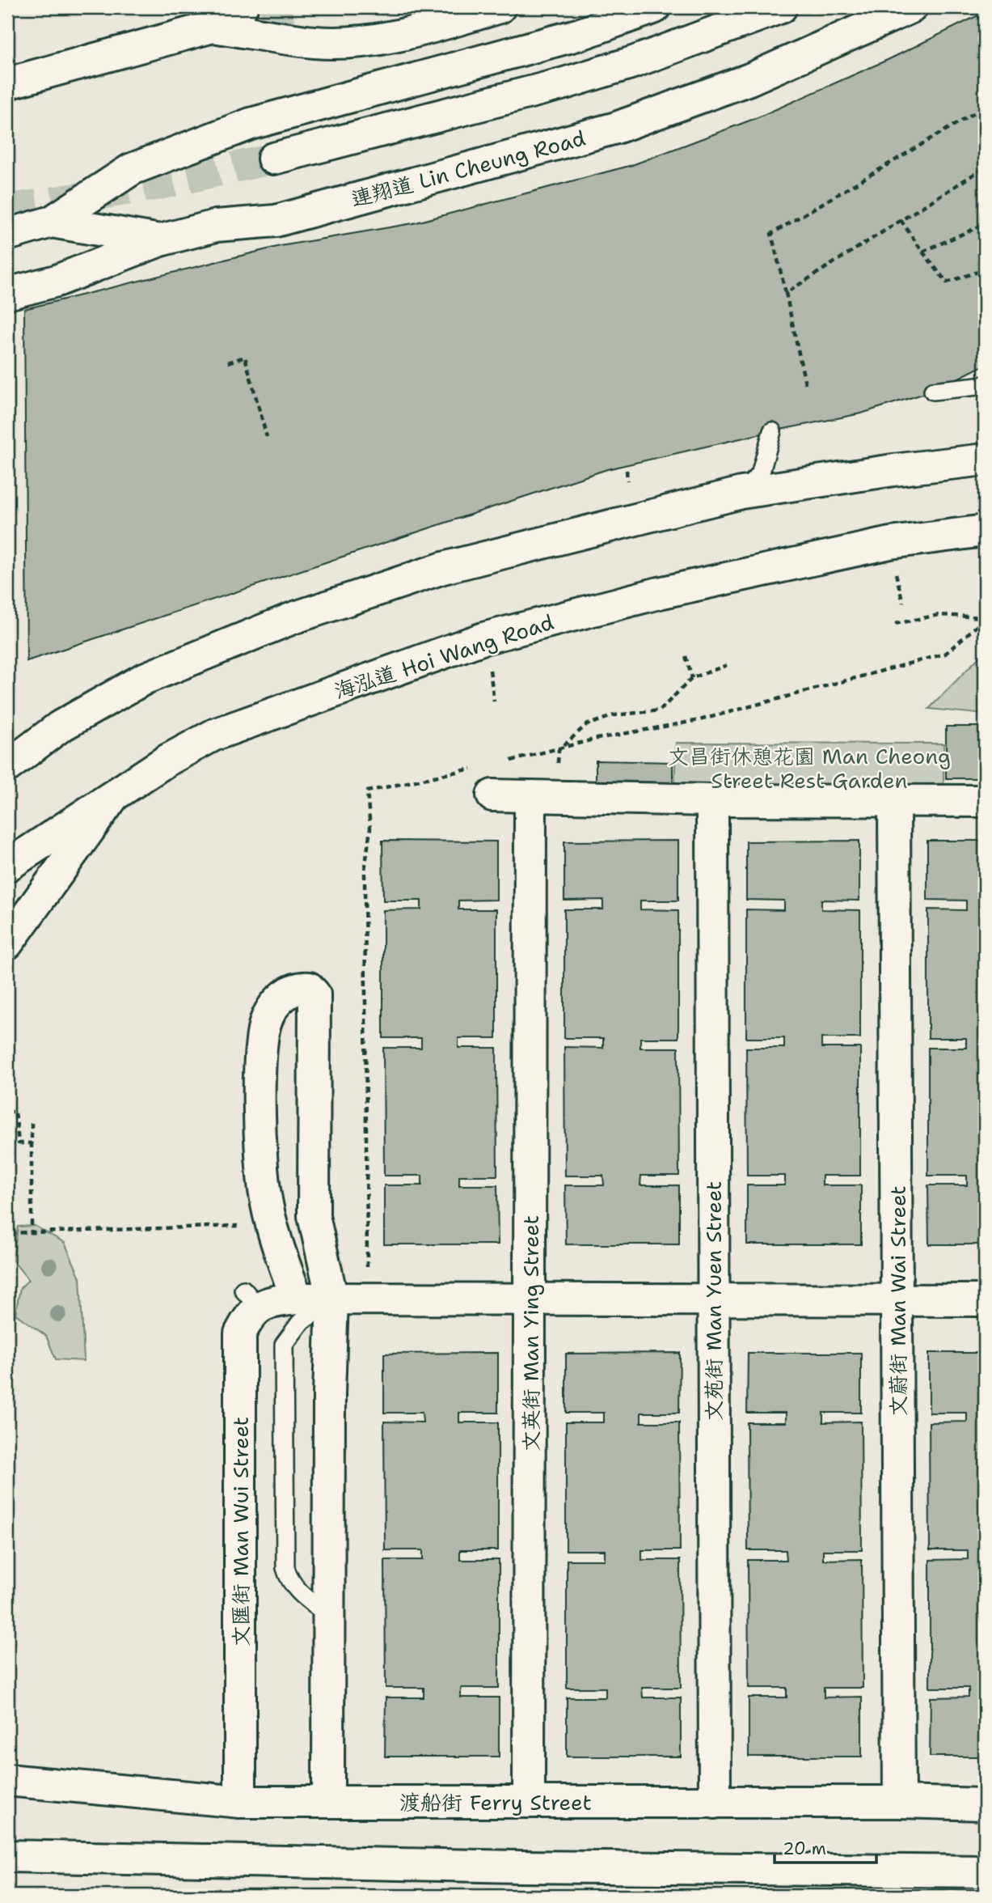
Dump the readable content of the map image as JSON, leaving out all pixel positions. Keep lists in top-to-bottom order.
{
  "streets": {
    "main road": [
      "連翔道 Lin Cheung Road",
      "海泓道 Hoi Wang Road",
      "文苑街 Man Yuen Street",
      "文蔚街 Man Wai Street",
      "文英街 Man Ying Street",
      "文匯街 Man Wui Street",
      "渡船街 Ferry Street"
    ]
  },
  "crossings": [
    ["文苑街 Man Yuen Street", "文匯街 Man Wui Street"],
    ["文苑街 Man Yuen Street", "渡船街 Ferry Street"],
    ["文蔚街 Man Wai Street", "文匯街 Man Wui Street"],
    ["文蔚街 Man Wai Street", "渡船街 Ferry Street"],
    ["文英街 Man Ying Street", "文匯街 Man Wui Street"],
    ["文英街 Man Ying Street", "渡船街 Ferry Street"],
    ["文匯街 Man Wui Street", "渡船街 Ferry Street"]
  ],
  "parks": ["文昌街休憩花園 Man Cheong Street Rest Garden"],
  "scale_bar": "20 m"
}
